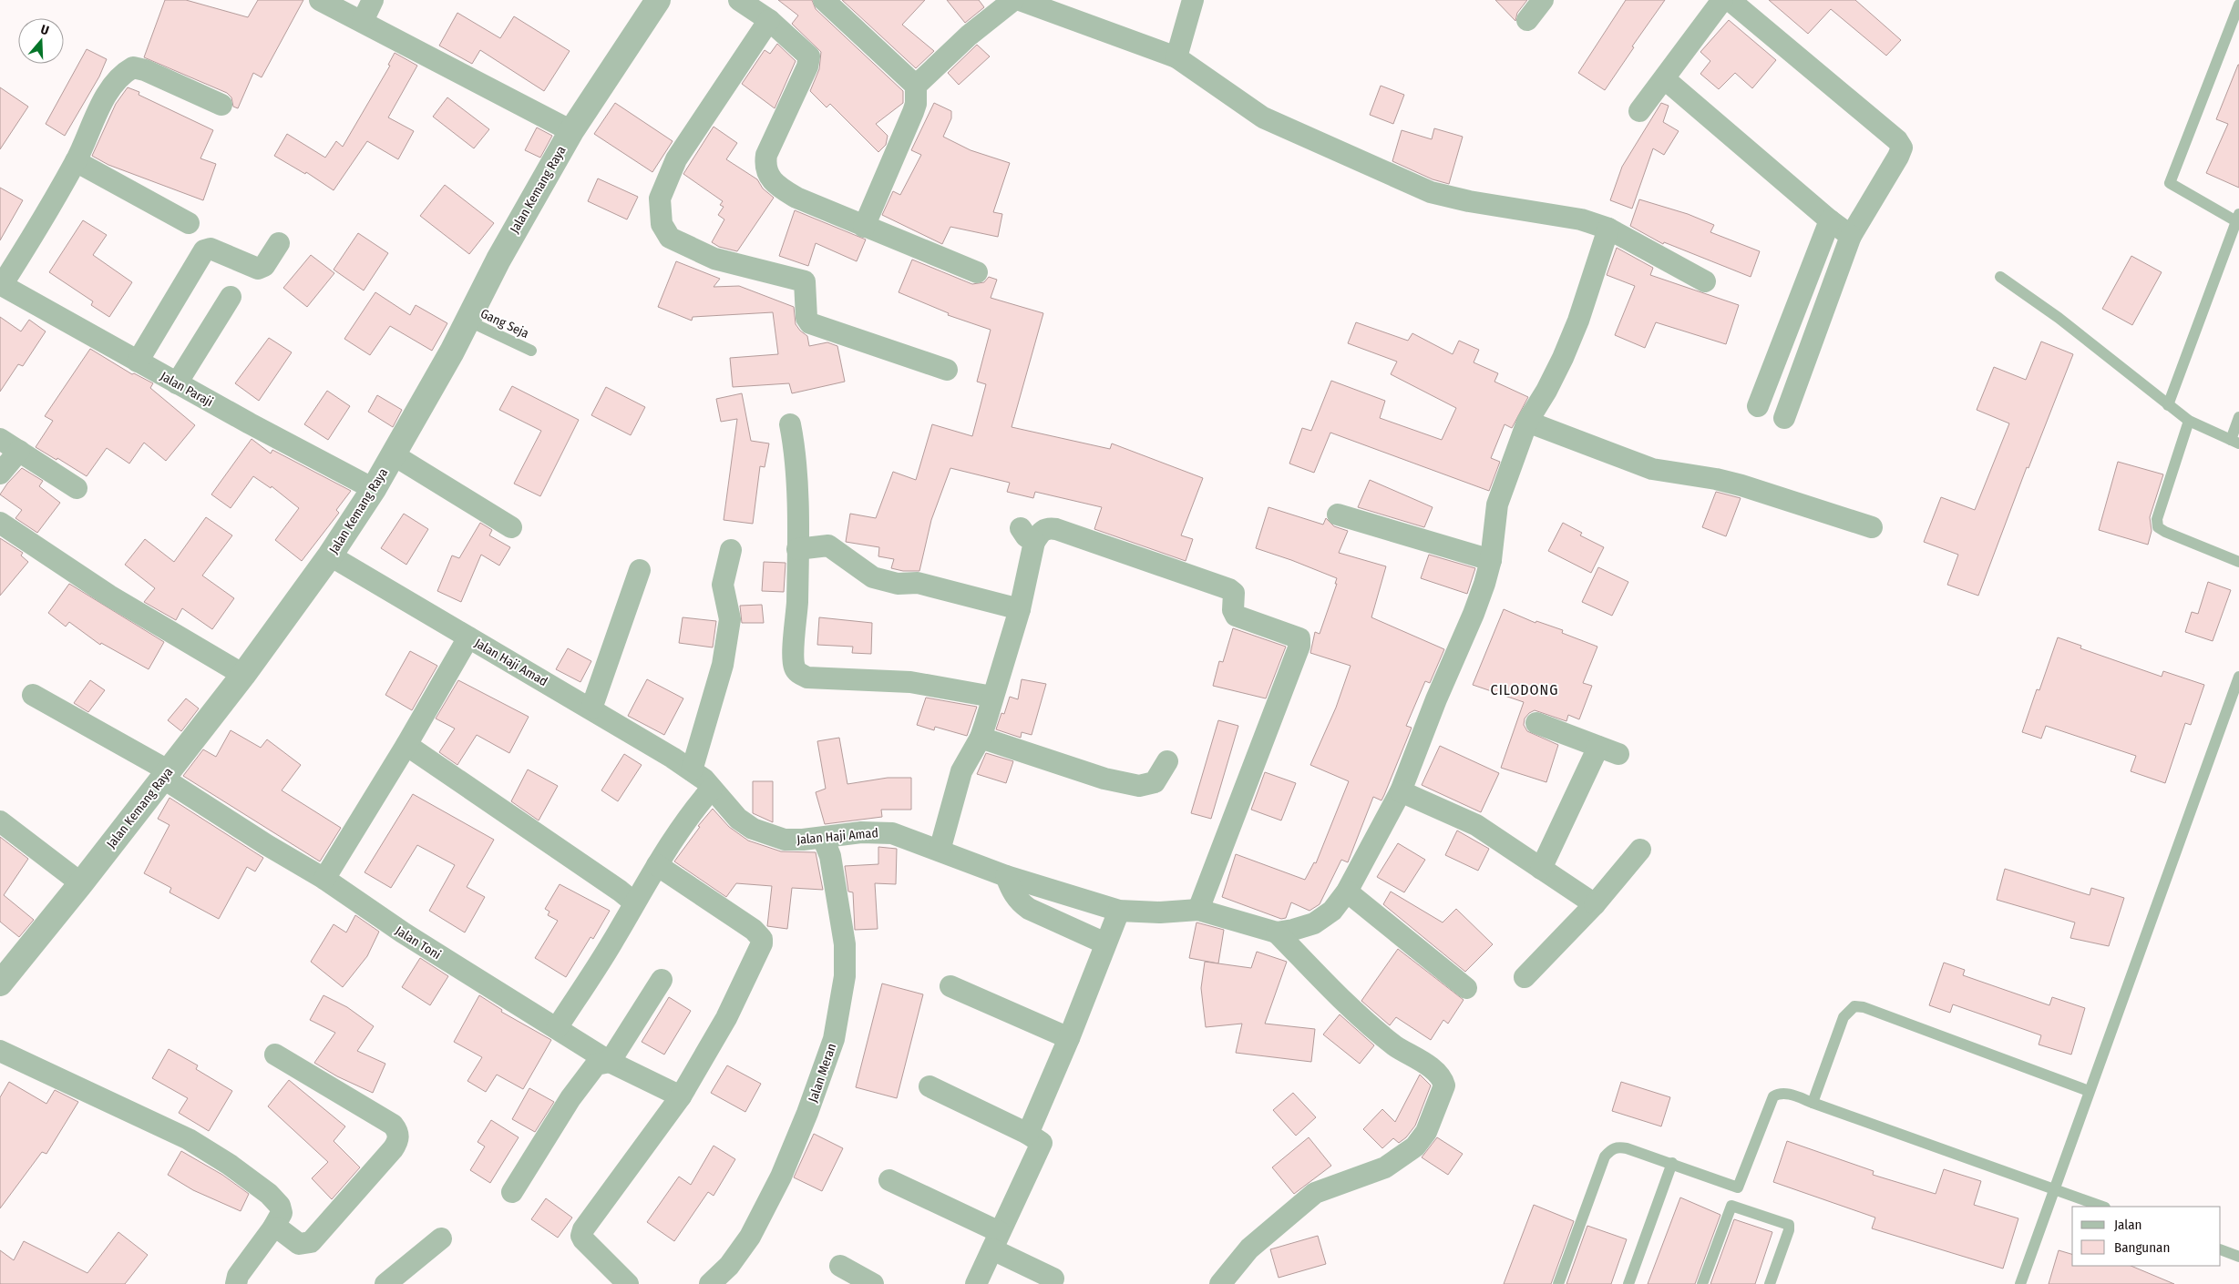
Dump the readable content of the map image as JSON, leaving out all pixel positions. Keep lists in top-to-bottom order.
{
  "streets": {
    "street": [
      "Jalan Kemang Raya",
      "Jalan Paraji",
      "Jalan Haji Amad",
      "Jalan Toni",
      "Jalan Meran"
    ],
    "lane": ["Gang Seja"]
  },
  "crossings": [
    ["Jalan Kemang Raya", "Gang Seja"],
    ["Jalan Kemang Raya", "Jalan Paraji"],
    ["Jalan Kemang Raya", "Jalan Haji Amad"],
    ["Jalan Kemang Raya", "Jalan Toni"],
    ["Jalan Haji Amad", "Jalan Meran"]
  ],
  "districts": ["CILODONG"],
  "legend": ["Jalan", "Bangunan"],
  "north": "top"
}
